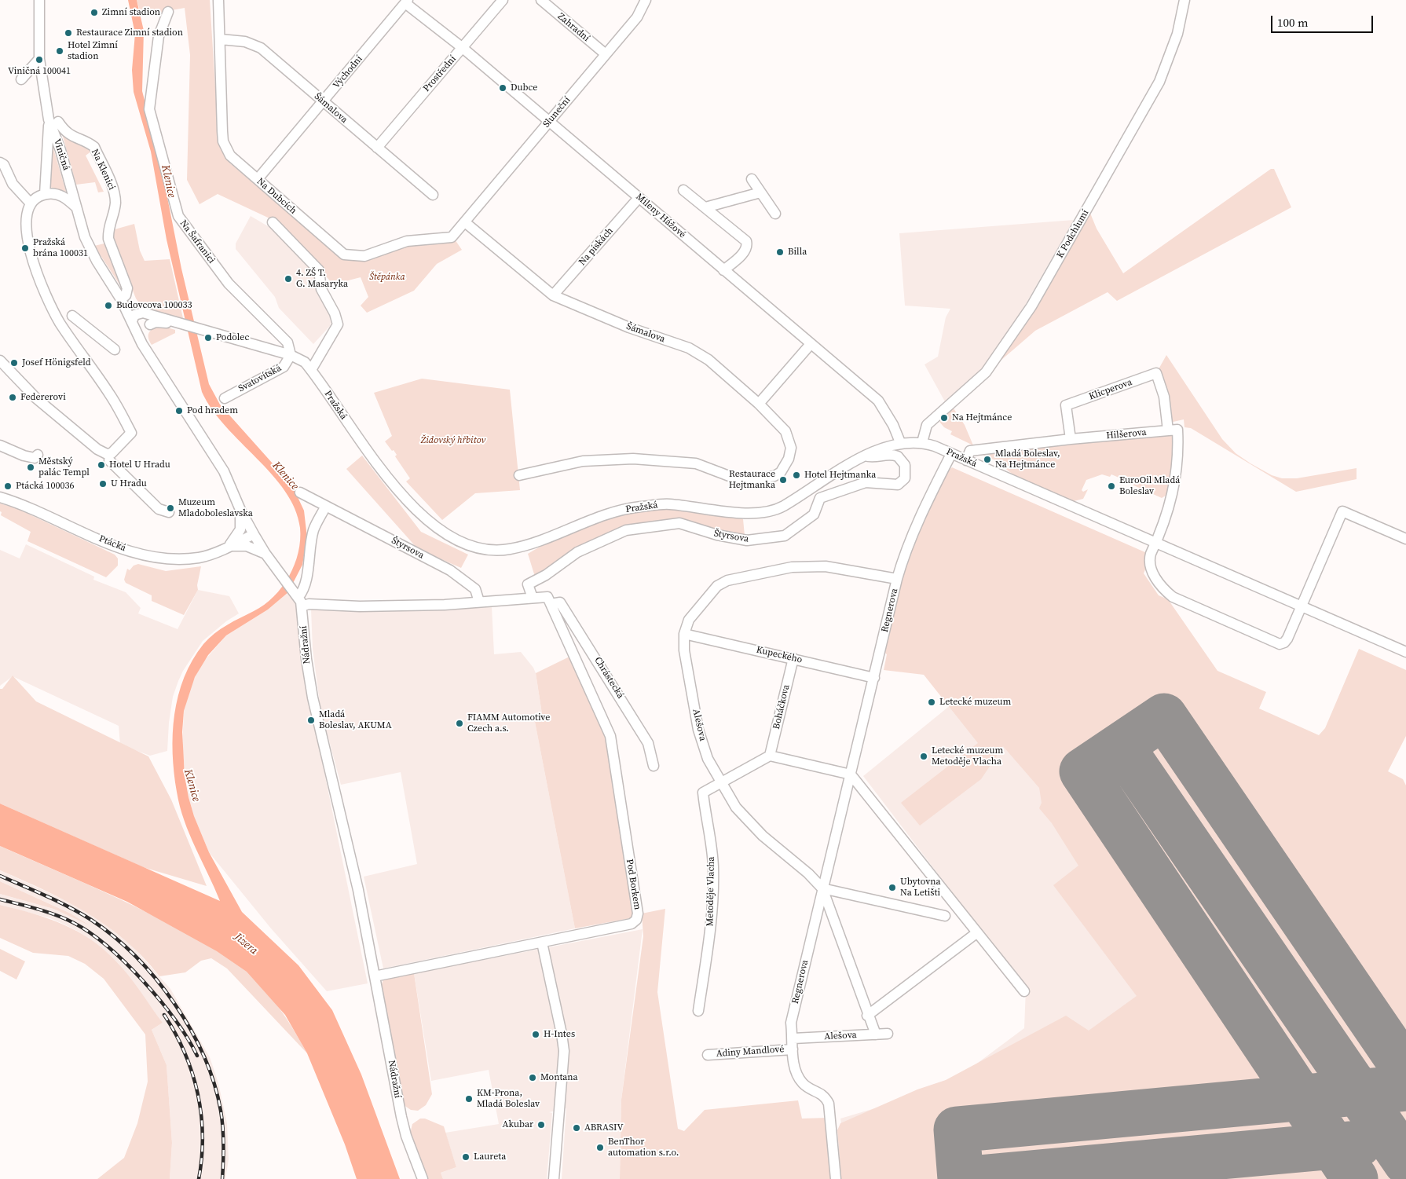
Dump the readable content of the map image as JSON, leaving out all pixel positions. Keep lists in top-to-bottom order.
{
  "streets": {
    "street": [
      "Zahradní",
      "Východní",
      "Prostřední",
      "Šámalova",
      "Sluneční",
      "Viničná",
      "Na Klenici",
      "Na Dubcích",
      "Mileny Hážové",
      "K Podchlumí",
      "Na Šafranici",
      "Na pískách",
      "Svatovítská",
      "Klicperova",
      "Pražská",
      "Hilšerova",
      "Štyrsova",
      "Ptácká",
      "Regnerova",
      "Nádražní",
      "Kupeckého",
      "Chrástecká",
      "Boháčkova",
      "Alešova",
      "Pod Borkem",
      "Metoděje Vlacha",
      "Adiny Mandlové"
    ]
  },
  "crossings": [
    ["Zahradní", "Sluneční"],
    ["Východní", "Šámalova"],
    ["Východní", "Na Dubcích"],
    ["Východní", "Mileny Hážové"],
    ["Prostřední", "Šámalova"],
    ["Prostřední", "Mileny Hážové"],
    ["Šámalova", "Sluneční"],
    ["Šámalova", "Na Dubcích"],
    ["Šámalova", "Na pískách"],
    ["Sluneční", "Na Dubcích"],
    ["Sluneční", "Mileny Hážové"],
    ["Viničná", "Na Klenici"],
    ["Viničná", "Pražská"],
    ["Mileny Hážové", "Na pískách"],
    ["Mileny Hážové", "Pražská"],
    ["K Podchlumí", "Pražská"],
    ["Na Šafranici", "Svatovítská"],
    ["Na Šafranici", "Pražská"],
    ["Svatovítská", "Pražská"],
    ["Klicperova", "Hilšerova"],
    ["Pražská", "Hilšerova"],
    ["Pražská", "Štyrsova"],
    ["Pražská", "Regnerova"],
    ["Regnerova", "Kupeckého"],
    ["Regnerova", "Alešova"],
    ["Regnerova", "Adiny Mandlové"],
    ["Kupeckého", "Boháčkova"],
    ["Kupeckého", "Alešova"],
    ["Chrástecká", "Pod Borkem"],
    ["Alešova", "Metoděje Vlacha"]
  ],
  "water": ["Klenice", "Jizera"],
  "parks": ["Štěpánka", "Židovský hřbitov"],
  "places": [
    "Zimní stadion",
    "Restaurace Zimní stadion",
    "Hotel Zimní stadion",
    "Viničná 100041",
    "Dubce",
    "Pražská brána 100031",
    "Billa",
    "4. ZŠ T. G. Masaryka",
    "Budovcova 100033",
    "Podolec",
    "Josef Hönigsfeld",
    "Federerovi",
    "Pod hradem",
    "Na Hejtmánce",
    "Mladá Boleslav, Na Hejtmánce",
    "Hotel U Hradu",
    "Městský palác Templ",
    "Hotel Hejtmanka",
    "Restaurace Hejtmanka",
    "U Hradu",
    "Ptácká 100036",
    "EuroOil Mladá Boleslav",
    "Muzeum Mladoboleslavska",
    "Letecké muzeum",
    "Mladá Boleslav, AKUMA",
    "FIAMM Automotive Czech a.s.",
    "Letecké muzeum Metoděje Vlacha",
    "Ubytovna Na Letišti",
    "H-Intes",
    "Montana",
    "KM-Prona, Mladá Boleslav",
    "Akubar",
    "ABRASIV",
    "BenThor automation s.r.o.",
    "Laureta"
  ],
  "scale_bar": "100 m"
}
